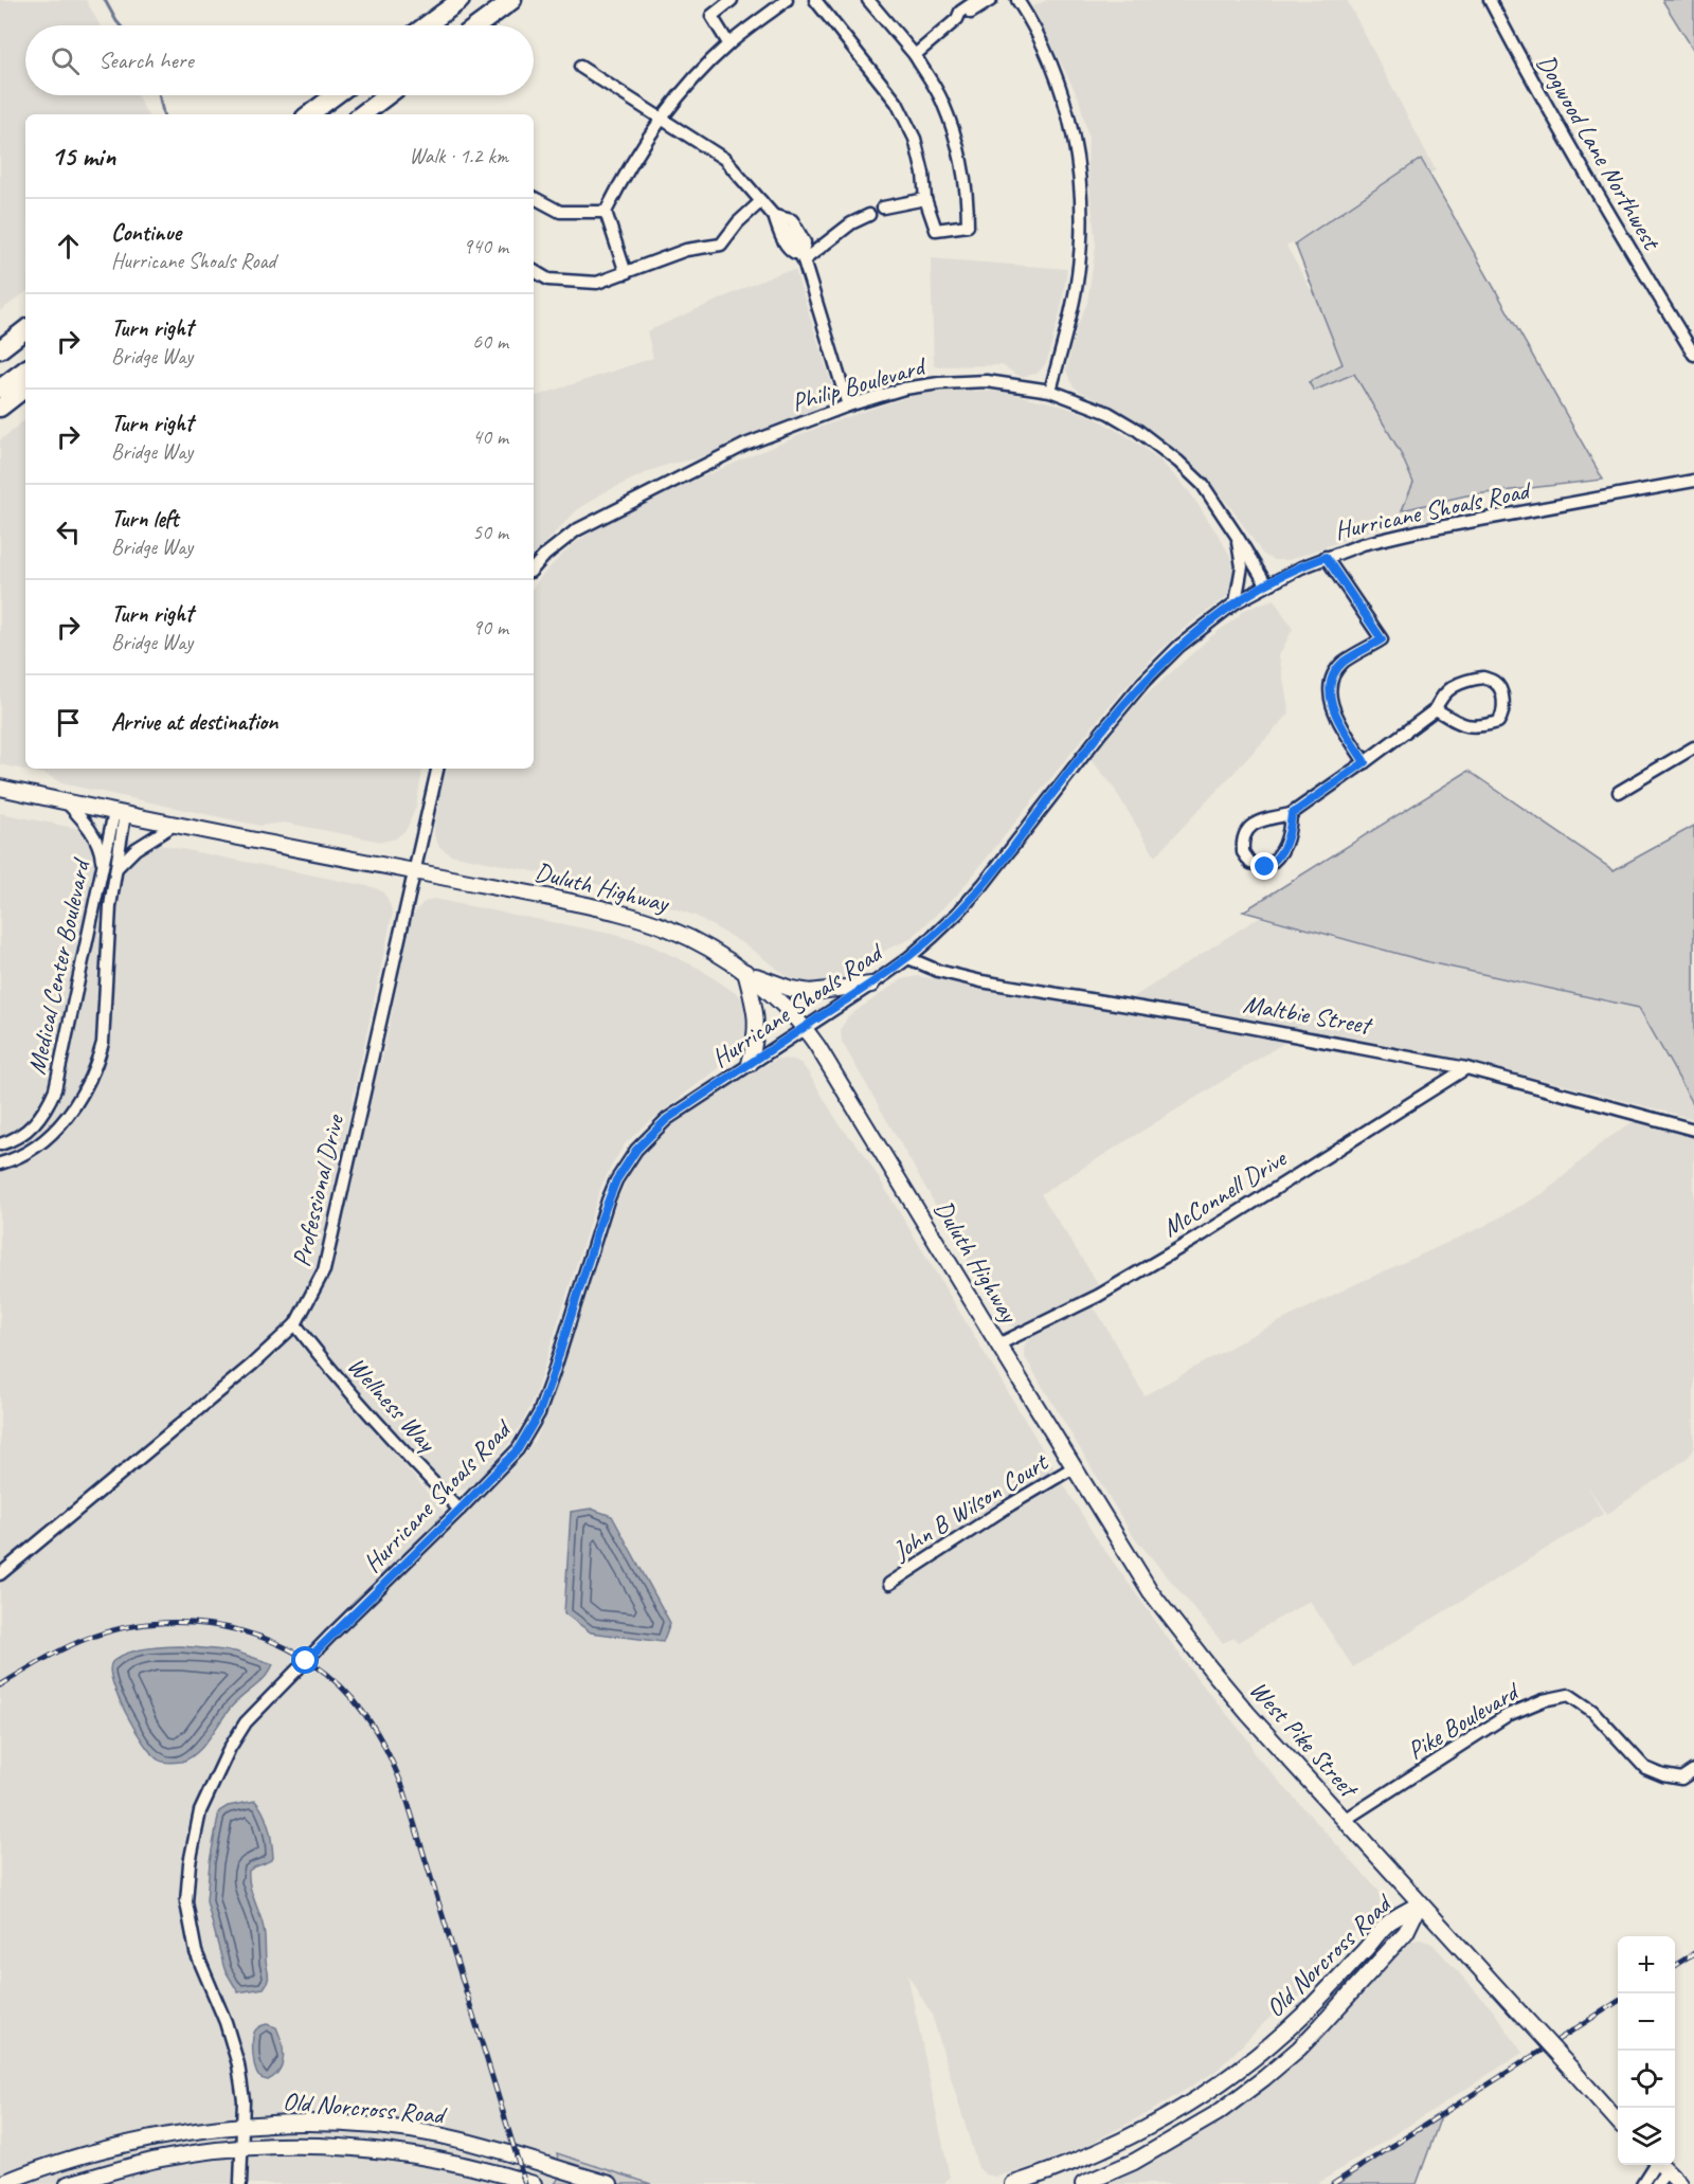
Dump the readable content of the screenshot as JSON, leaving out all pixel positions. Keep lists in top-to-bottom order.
{
  "streets": {
    "main road": ["Duluth Highway", "West Pike Street", "Old Norcross Road"],
    "street": [
      "Dogwood Lane Northwest",
      "Philip Boulevard",
      "Hurricane Shoals Road",
      "Medical Center Boulevard",
      "Maltbie Street",
      "Professional Drive",
      "McConnell Drive",
      "Wellness Way",
      "John B Wilson Court",
      "Pike Boulevard"
    ]
  },
  "crossings": [
    ["Philip Boulevard", "Hurricane Shoals Road"],
    ["Hurricane Shoals Road", "Duluth Highway"],
    ["Hurricane Shoals Road", "Maltbie Street"],
    ["Hurricane Shoals Road", "Wellness Way"],
    ["Hurricane Shoals Road", "Old Norcross Road"],
    ["Duluth Highway", "Medical Center Boulevard"],
    ["Duluth Highway", "Professional Drive"],
    ["Duluth Highway", "McConnell Drive"],
    ["Duluth Highway", "West Pike Street"],
    ["Maltbie Street", "McConnell Drive"],
    ["Professional Drive", "Wellness Way"],
    ["McConnell Drive", "West Pike Street"],
    ["John B Wilson Court", "West Pike Street"],
    ["Pike Boulevard", "West Pike Street"],
    ["West Pike Street", "Old Norcross Road"]
  ],
  "page": {
    "search": "Search here",
    "heading": ["15 min", "Walk · 1.2 km"],
    "list": [
      ["Continue", "Hurricane Shoals Road", "940 m"],
      ["Turn right", "Bridge Way", "60 m"],
      ["Turn right", "Bridge Way", "40 m"],
      ["Turn left", "Bridge Way", "50 m"],
      ["Turn right", "Bridge Way", "90 m"],
      "Arrive at destination"
    ],
    "map_buttons": ["+", "−"]
  }
}
